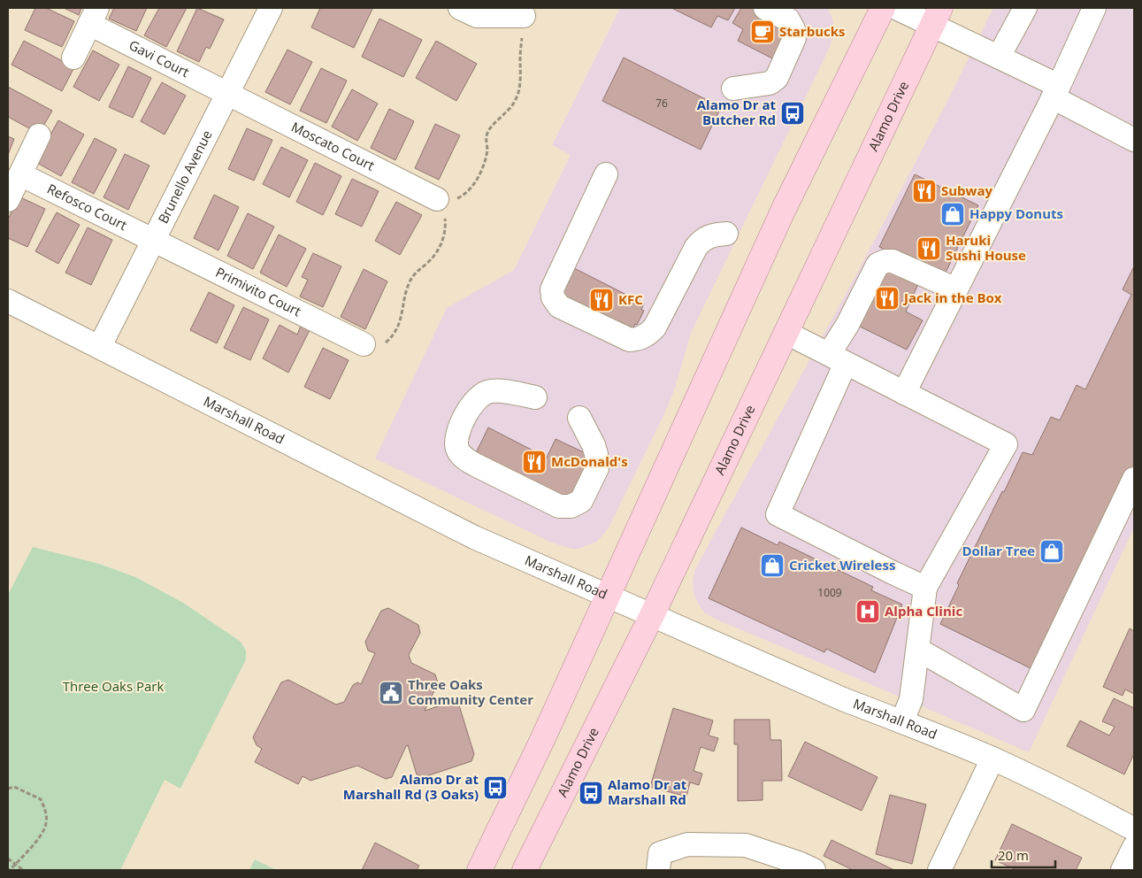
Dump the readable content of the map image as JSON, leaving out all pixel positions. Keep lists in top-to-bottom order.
{
  "streets": {
    "main road": ["Alamo Drive"],
    "street": [
      "Gavi Court",
      "Moscato Court",
      "Brunello Avenue",
      "Refosco Court",
      "Primivito Court",
      "Marshall Road"
    ]
  },
  "crossings": [
    ["Gavi Court", "Moscato Court"],
    ["Gavi Court", "Brunello Avenue"],
    ["Alamo Drive", "Marshall Road"],
    ["Moscato Court", "Brunello Avenue"],
    ["Brunello Avenue", "Refosco Court"],
    ["Brunello Avenue", "Primivito Court"],
    ["Brunello Avenue", "Marshall Road"],
    ["Refosco Court", "Primivito Court"]
  ],
  "parks": ["Three Oaks Park"],
  "places": {
    "cafe": ["Starbucks"],
    "bus stop": ["Alamo Dr at Butcher Rd", "Alamo Dr at Marshall Rd (3 Oaks)", "Alamo Dr at Marshall Rd"],
    "restaurant": [
      "Subway",
      "Haruki Sushi House",
      "Jack in the Box",
      "KFC",
      "McDonald's"
    ],
    "shop": ["Happy Donuts", "Dollar Tree", "Cricket Wireless"],
    "hospital": ["Alpha Clinic"],
    "public building": ["Three Oaks Community Center"]
  },
  "house_numbers": ["76", "1009"],
  "scale_bar": "20 m"
}
